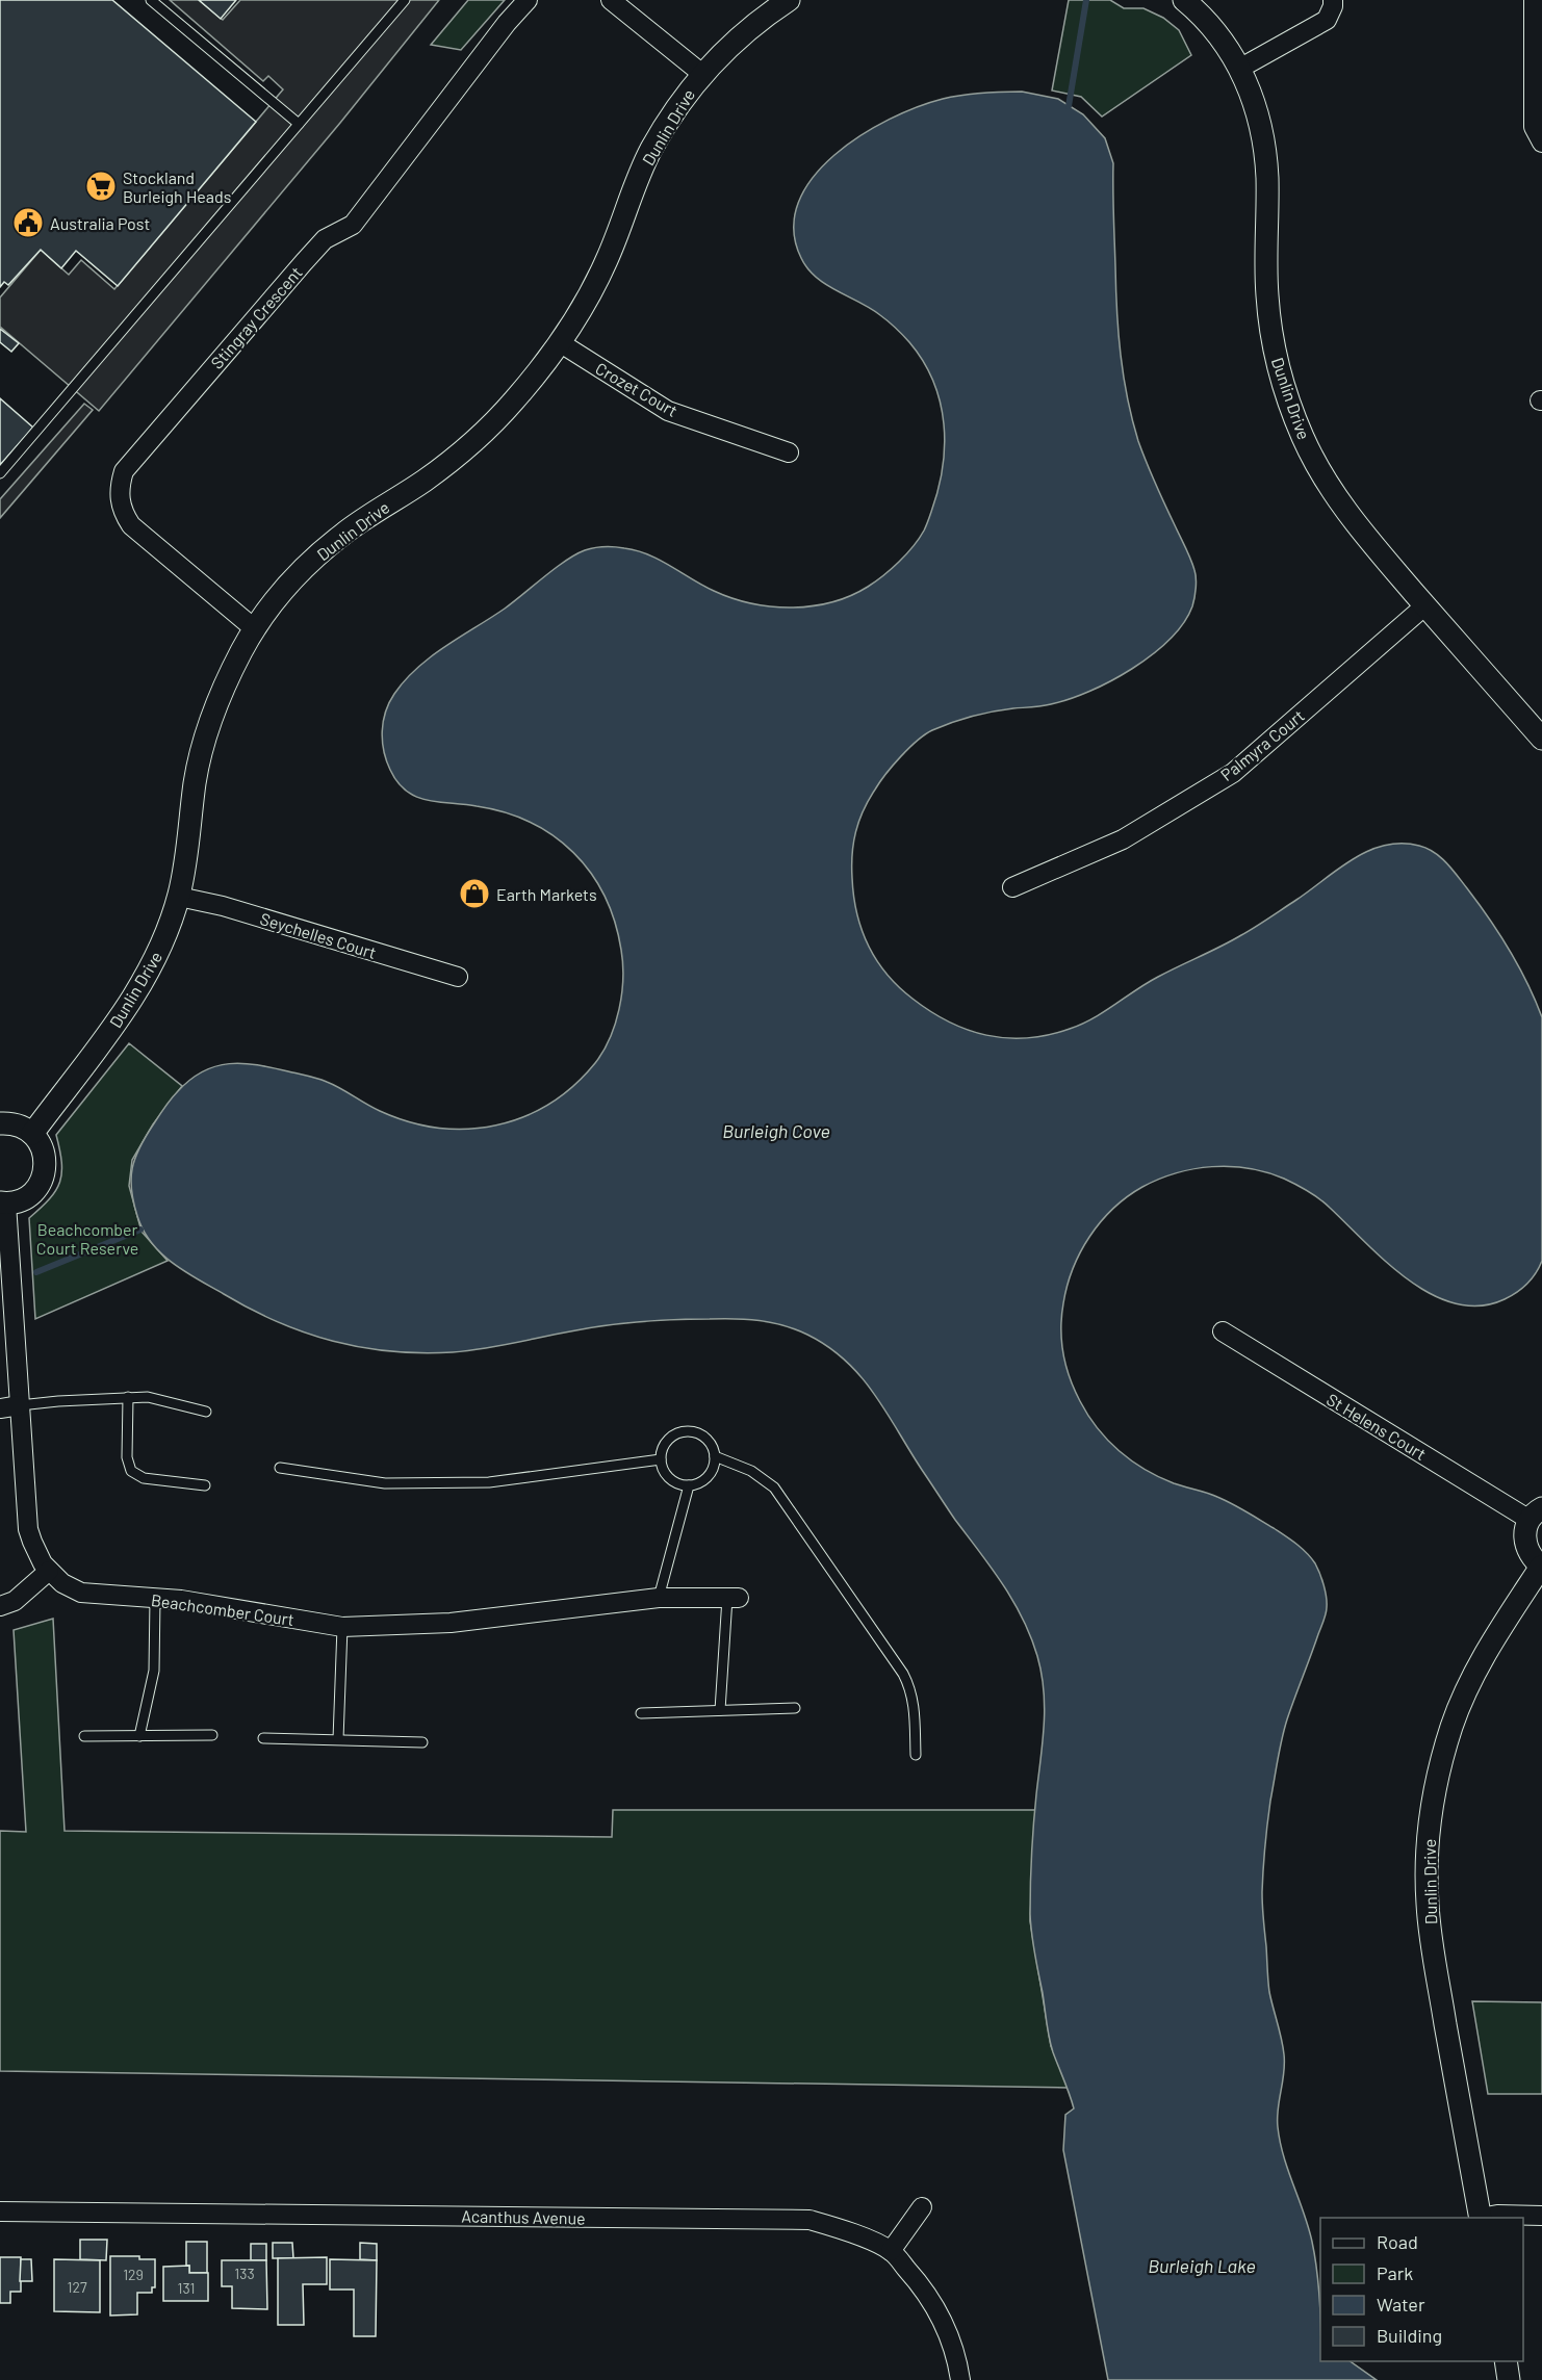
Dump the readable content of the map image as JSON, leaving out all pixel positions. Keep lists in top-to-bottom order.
{
  "streets": {
    "street": [
      "Dunlin Drive",
      "Stingray Crescent",
      "Crozet Court",
      "Palmyra Court",
      "Seychelles Court",
      "St Helens Court",
      "Beachcomber Court",
      "Acanthus Avenue"
    ]
  },
  "crossings": [
    ["Dunlin Drive", "Stingray Crescent"],
    ["Dunlin Drive", "Crozet Court"],
    ["Dunlin Drive", "Palmyra Court"],
    ["Dunlin Drive", "Seychelles Court"],
    ["Dunlin Drive", "St Helens Court"]
  ],
  "water": ["Burleigh Cove", "Burleigh Lake"],
  "parks": ["Beachcomber Court Reserve"],
  "places": {
    "supermarket": ["Stockland Burleigh Heads"],
    "public building": ["Australia Post"],
    "shop": ["Earth Markets"]
  },
  "house_numbers": [
    "133",
    "129",
    "127",
    "131"
  ],
  "legend": [
    "Road",
    "Park",
    "Water",
    "Building"
  ]
}
